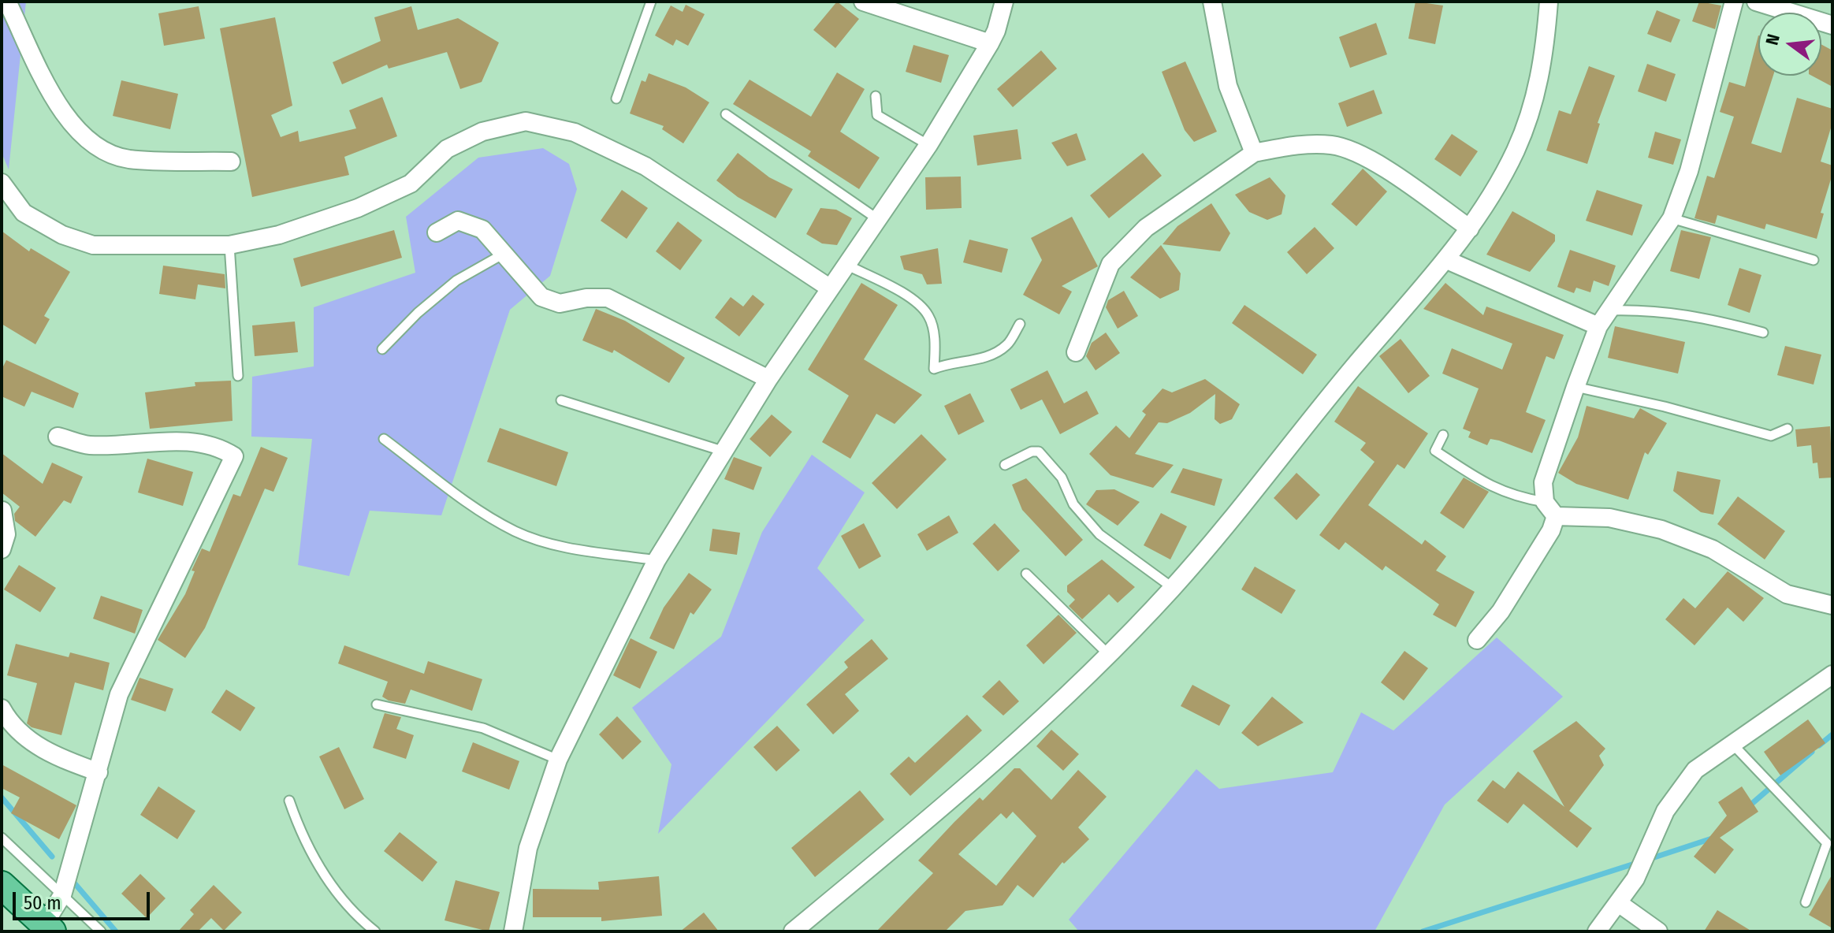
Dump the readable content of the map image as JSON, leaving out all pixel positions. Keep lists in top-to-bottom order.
{
  "scale_bar": "50 m",
  "north": "left"
}
